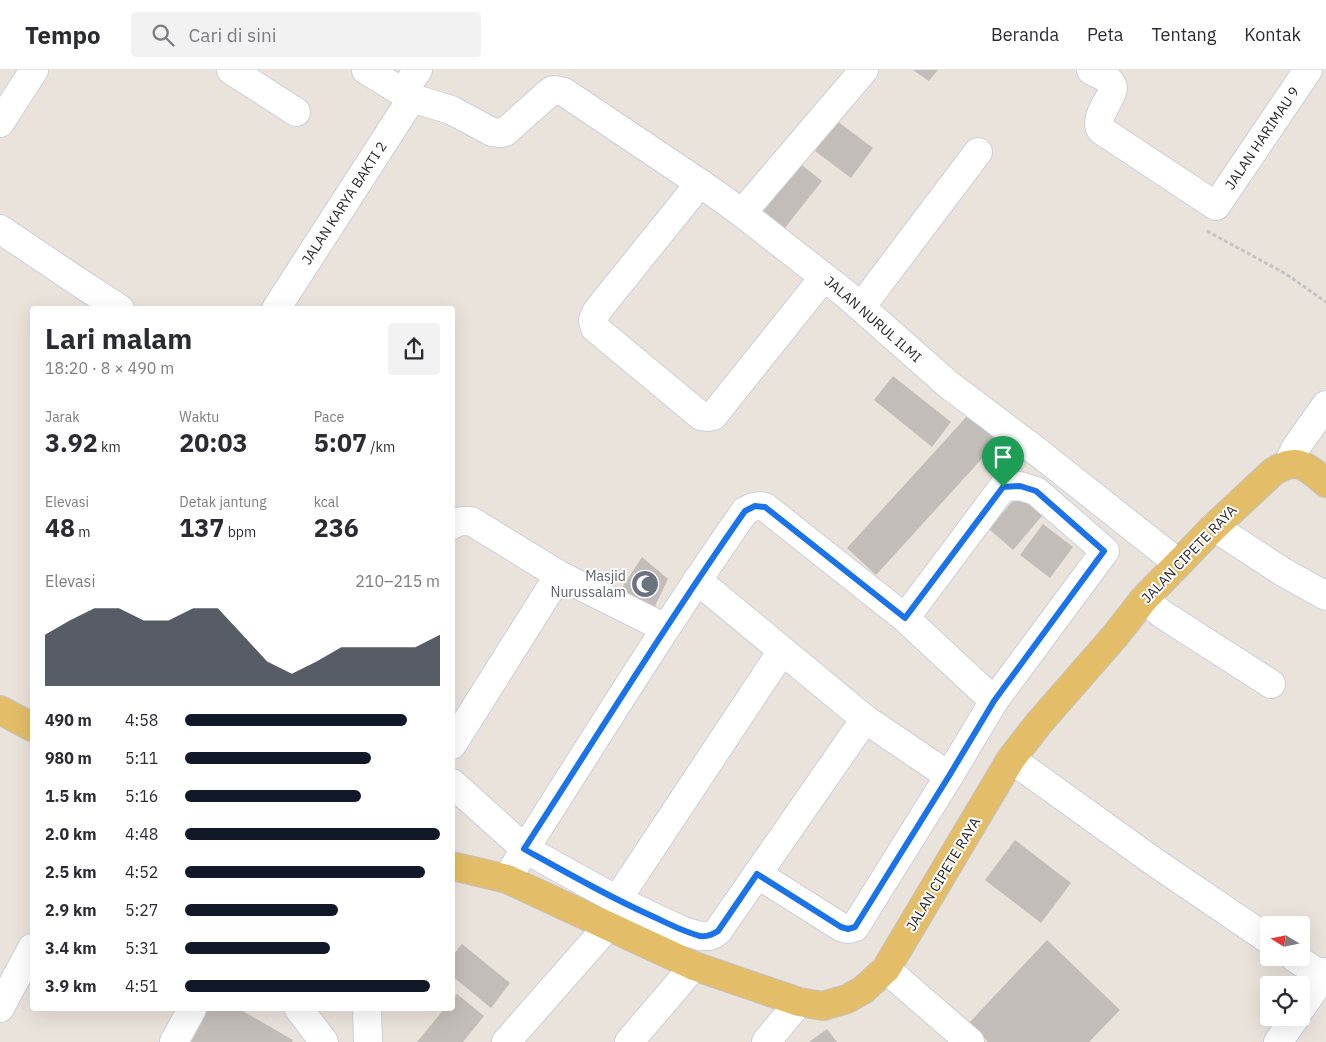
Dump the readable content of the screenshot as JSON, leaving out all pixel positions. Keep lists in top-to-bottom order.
{
  "streets": {
    "main road": ["JALAN CIPETE RAYA"],
    "street": ["JALAN HARIMAU 9", "JALAN KARYA BAKTI 2", "JALAN NURUL ILMI"]
  },
  "crossings": [
    ["JALAN NURUL ILMI", "JALAN CIPETE RAYA"]
  ],
  "places": {
    "mosque": ["Masjid Nurussalam"]
  },
  "north": "left",
  "page": {
    "header": "Tempo",
    "search": "Cari di sini",
    "nav": [
      "Beranda",
      "Peta",
      "Tentang",
      "Kontak"
    ],
    "heading": ["Lari malam", "18:20 · 8 × 490 m"],
    "stats": [
      ["Jarak", "3.92 km"],
      ["Waktu", "20:03"],
      ["Pace", "5:07 /km"],
      ["Elevasi", "48 m"],
      ["Detak jantung", "137 bpm"],
      ["kcal", "236"]
    ],
    "chart": ["Elevasi", "210–215 m"],
    "list": [
      {
        "name": "490 m",
        "note": "4:58"
      },
      {
        "name": "980 m",
        "note": "5:11"
      },
      {
        "name": "1.5 km",
        "note": "5:16"
      },
      {
        "name": "2.0 km",
        "note": "4:48"
      },
      {
        "name": "2.5 km",
        "note": "4:52"
      },
      {
        "name": "2.9 km",
        "note": "5:27"
      },
      {
        "name": "3.4 km",
        "note": "5:31"
      },
      {
        "name": "3.9 km",
        "note": "4:51"
      }
    ]
  }
}
